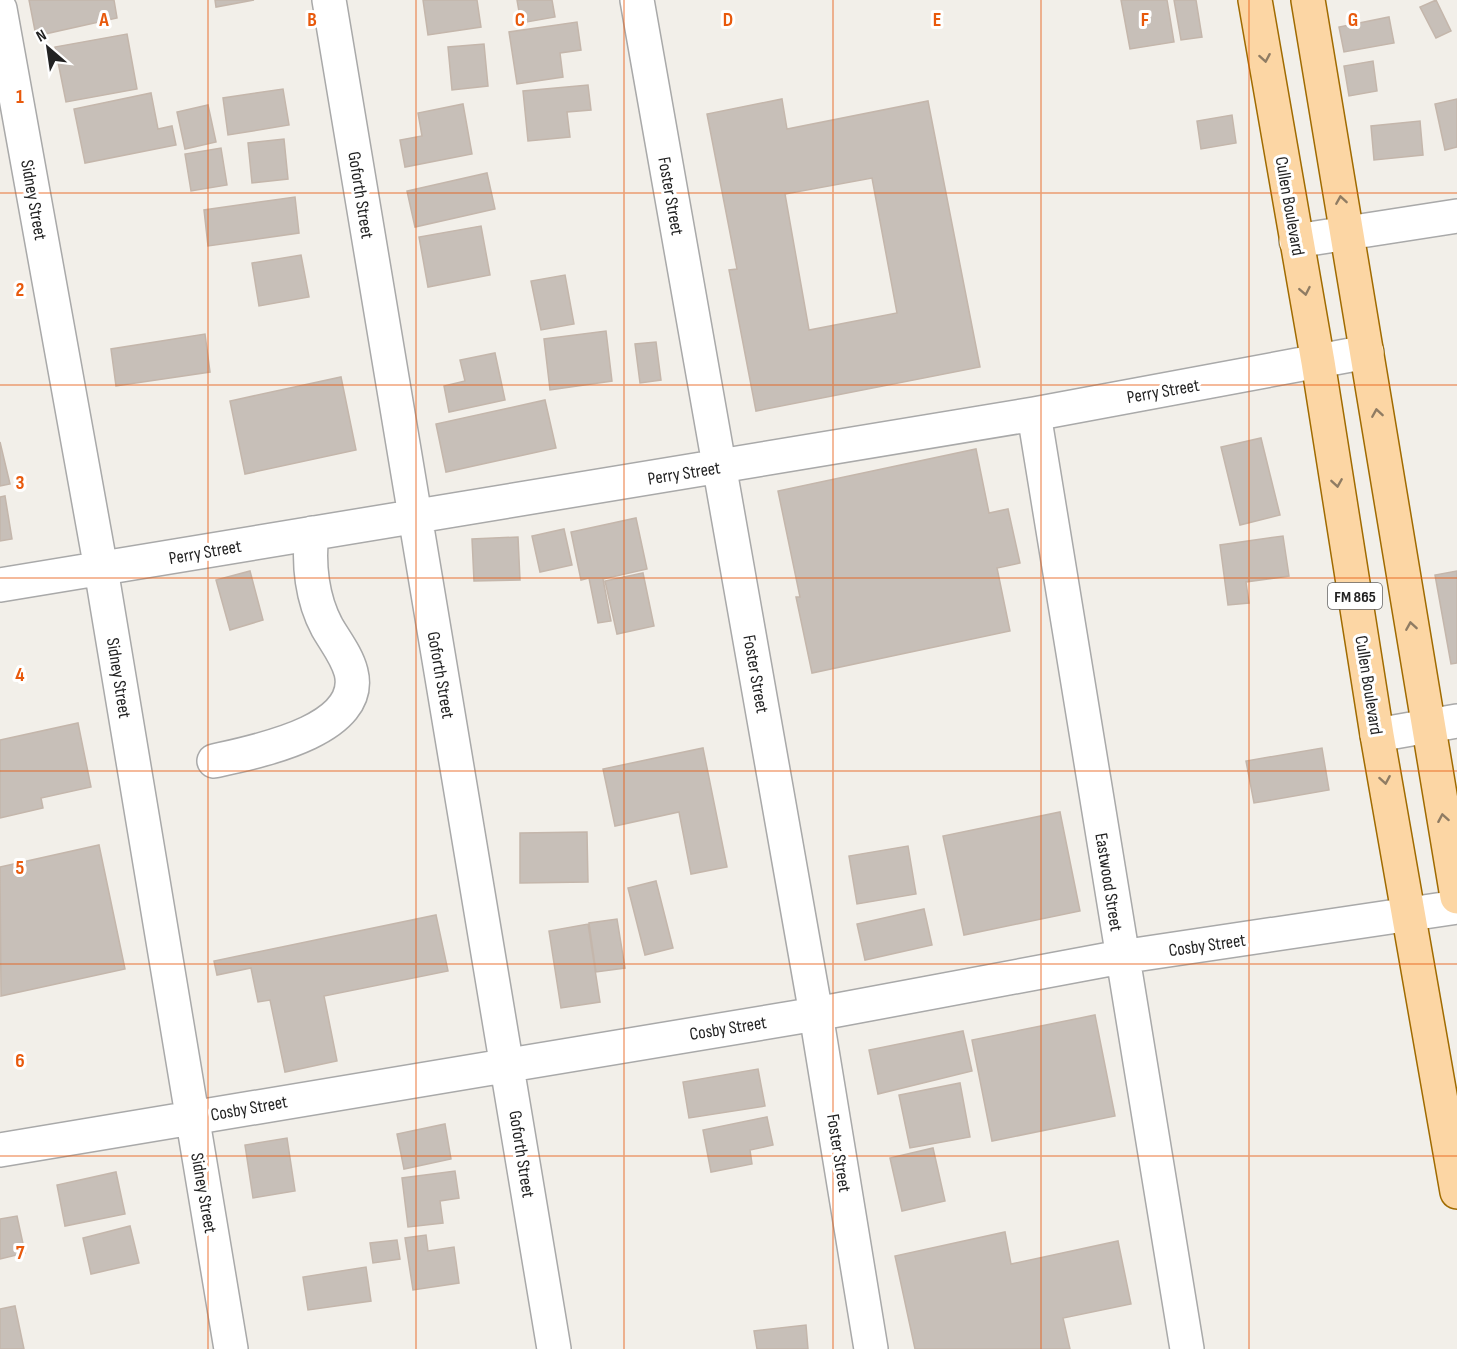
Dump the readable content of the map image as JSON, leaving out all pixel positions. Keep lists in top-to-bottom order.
{
  "streets": {
    "main road": ["Cullen Boulevard", "FM 865"],
    "street": [
      "Goforth Street",
      "Foster Street",
      "Sidney Street",
      "Perry Street",
      "Eastwood Street",
      "Cosby Street"
    ]
  },
  "crossings": [
    ["Goforth Street", "Perry Street"],
    ["Goforth Street", "Cosby Street"],
    ["Foster Street", "Perry Street"],
    ["Foster Street", "Cosby Street"],
    ["Sidney Street", "Perry Street"],
    ["Sidney Street", "Cosby Street"],
    ["Cullen Boulevard", "Perry Street"],
    ["Cullen Boulevard", "Cosby Street"],
    ["Perry Street", "FM 865"],
    ["Perry Street", "Eastwood Street"],
    ["Eastwood Street", "Cosby Street"]
  ],
  "north": "top left",
  "grid": {
    "columns": [
      "A",
      "B",
      "C",
      "D",
      "E",
      "F",
      "G"
    ],
    "rows": [
      "1",
      "2",
      "3",
      "4",
      "5",
      "6",
      "7"
    ]
  }
}
